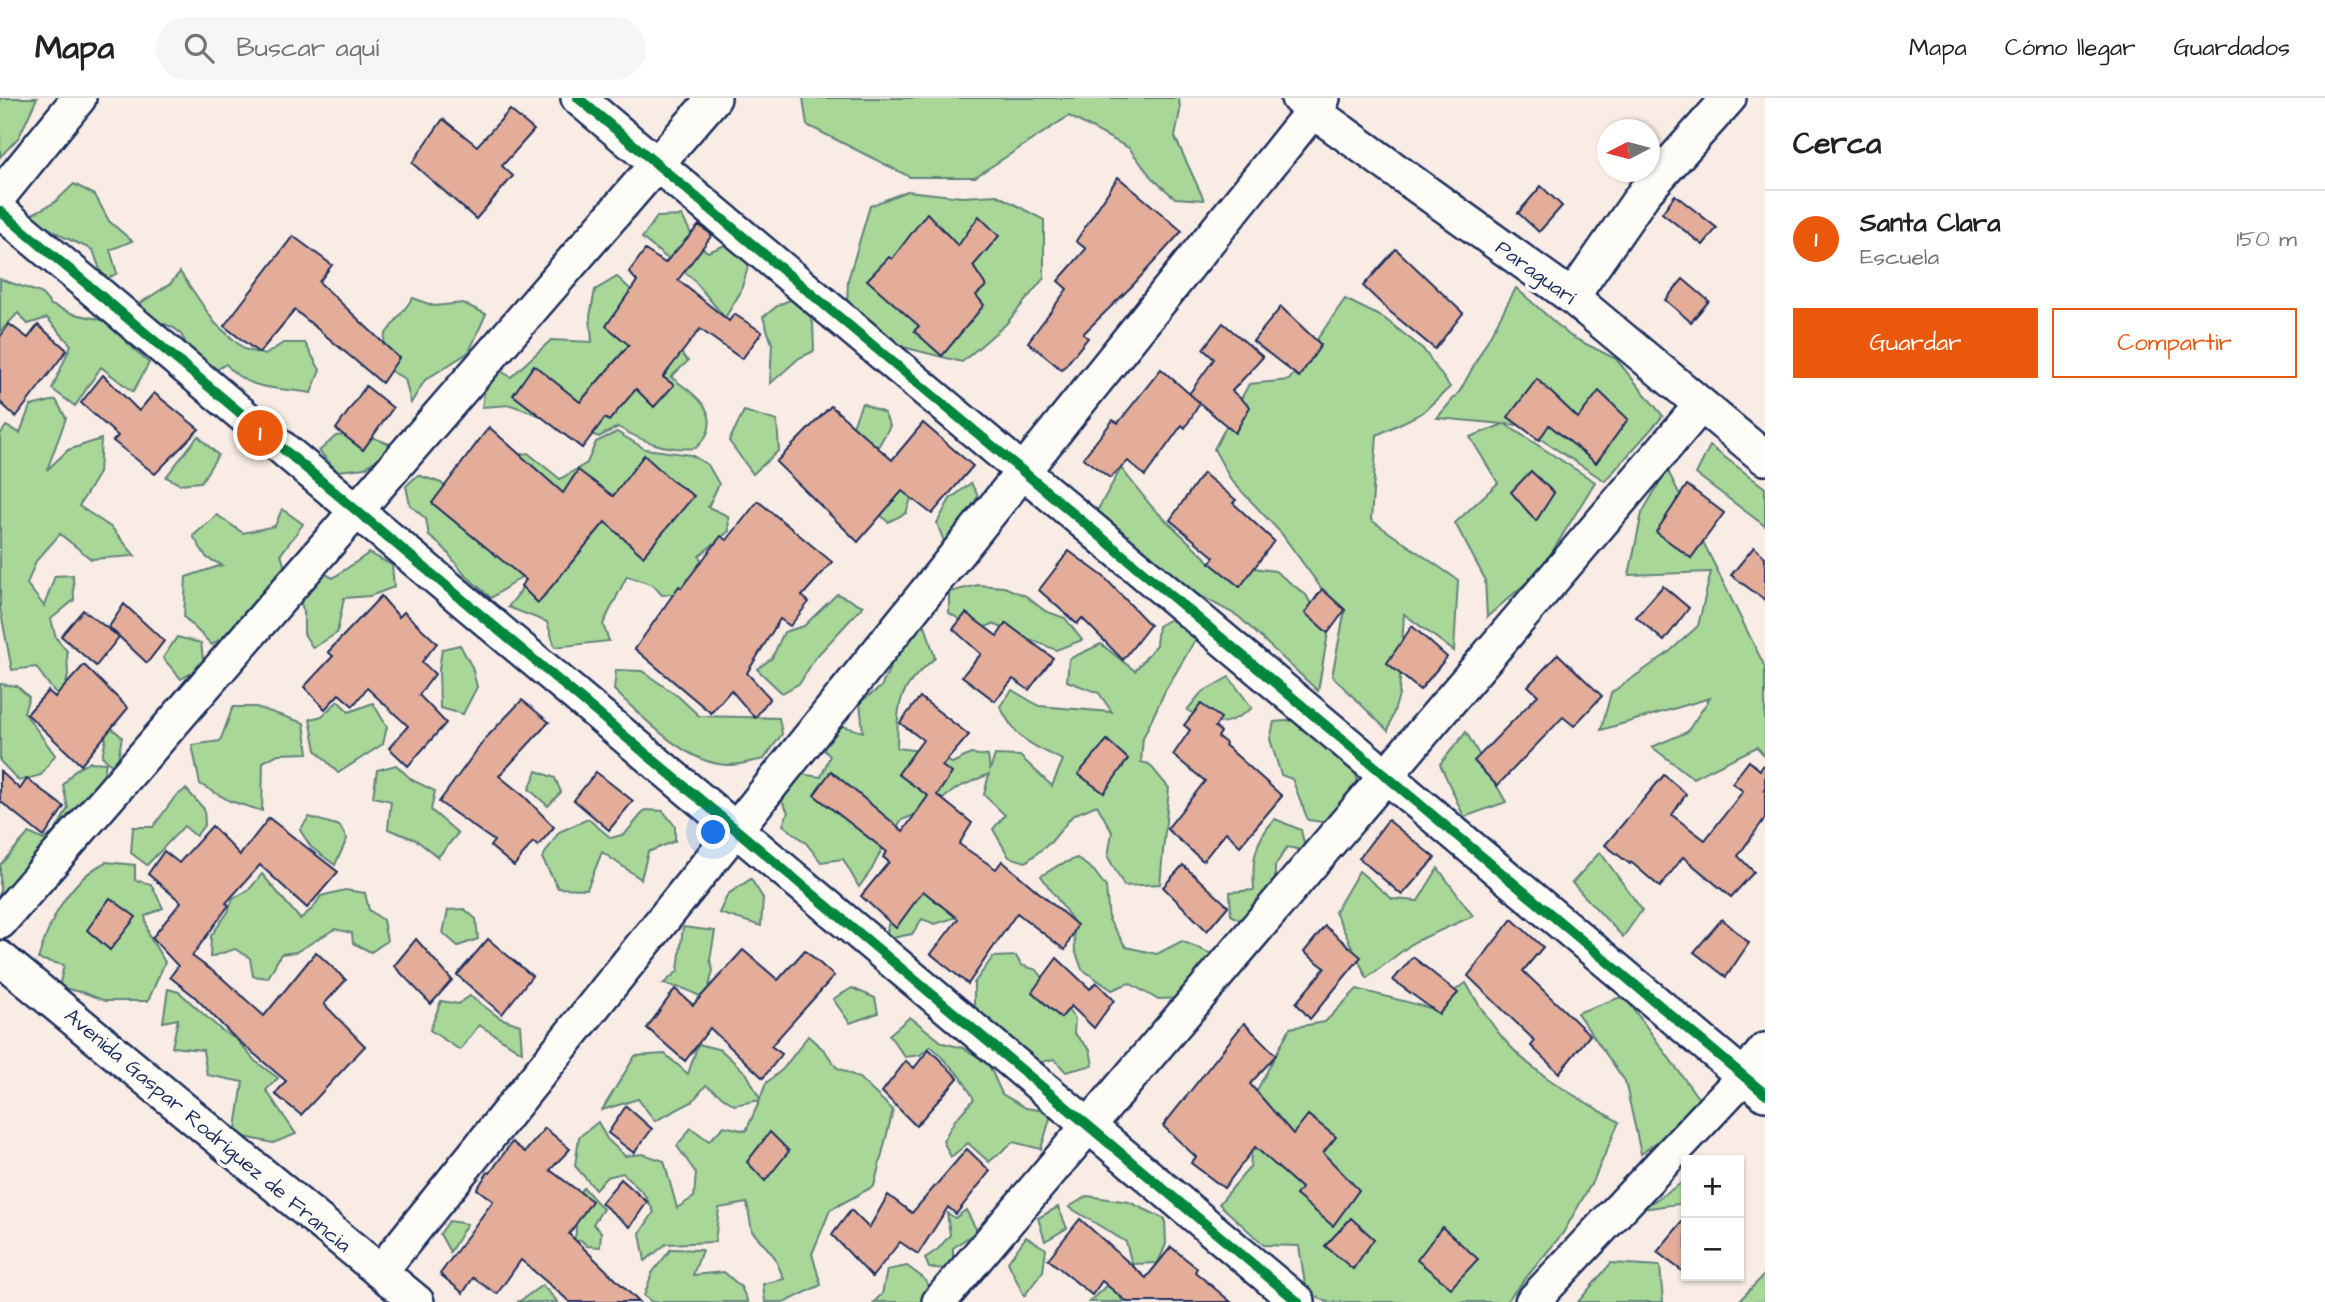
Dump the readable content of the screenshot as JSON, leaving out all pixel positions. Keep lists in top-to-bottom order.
{
  "streets": {
    "street": ["Paraguarí", "Avenida Gaspar Rodríguez de Francia"]
  },
  "north": "left",
  "page": {
    "header": "Mapa",
    "search": "Buscar aquí",
    "nav": ["Mapa", "Cómo llegar", "Guardados"],
    "heading": "Cerca",
    "list": [
      {
        "mark": "1",
        "name": "Santa Clara",
        "note": "Escuela",
        "value": "150 m"
      }
    ],
    "buttons": ["Guardar", "Compartir"],
    "pins": "1",
    "map_buttons": ["+", "−"]
  }
}
